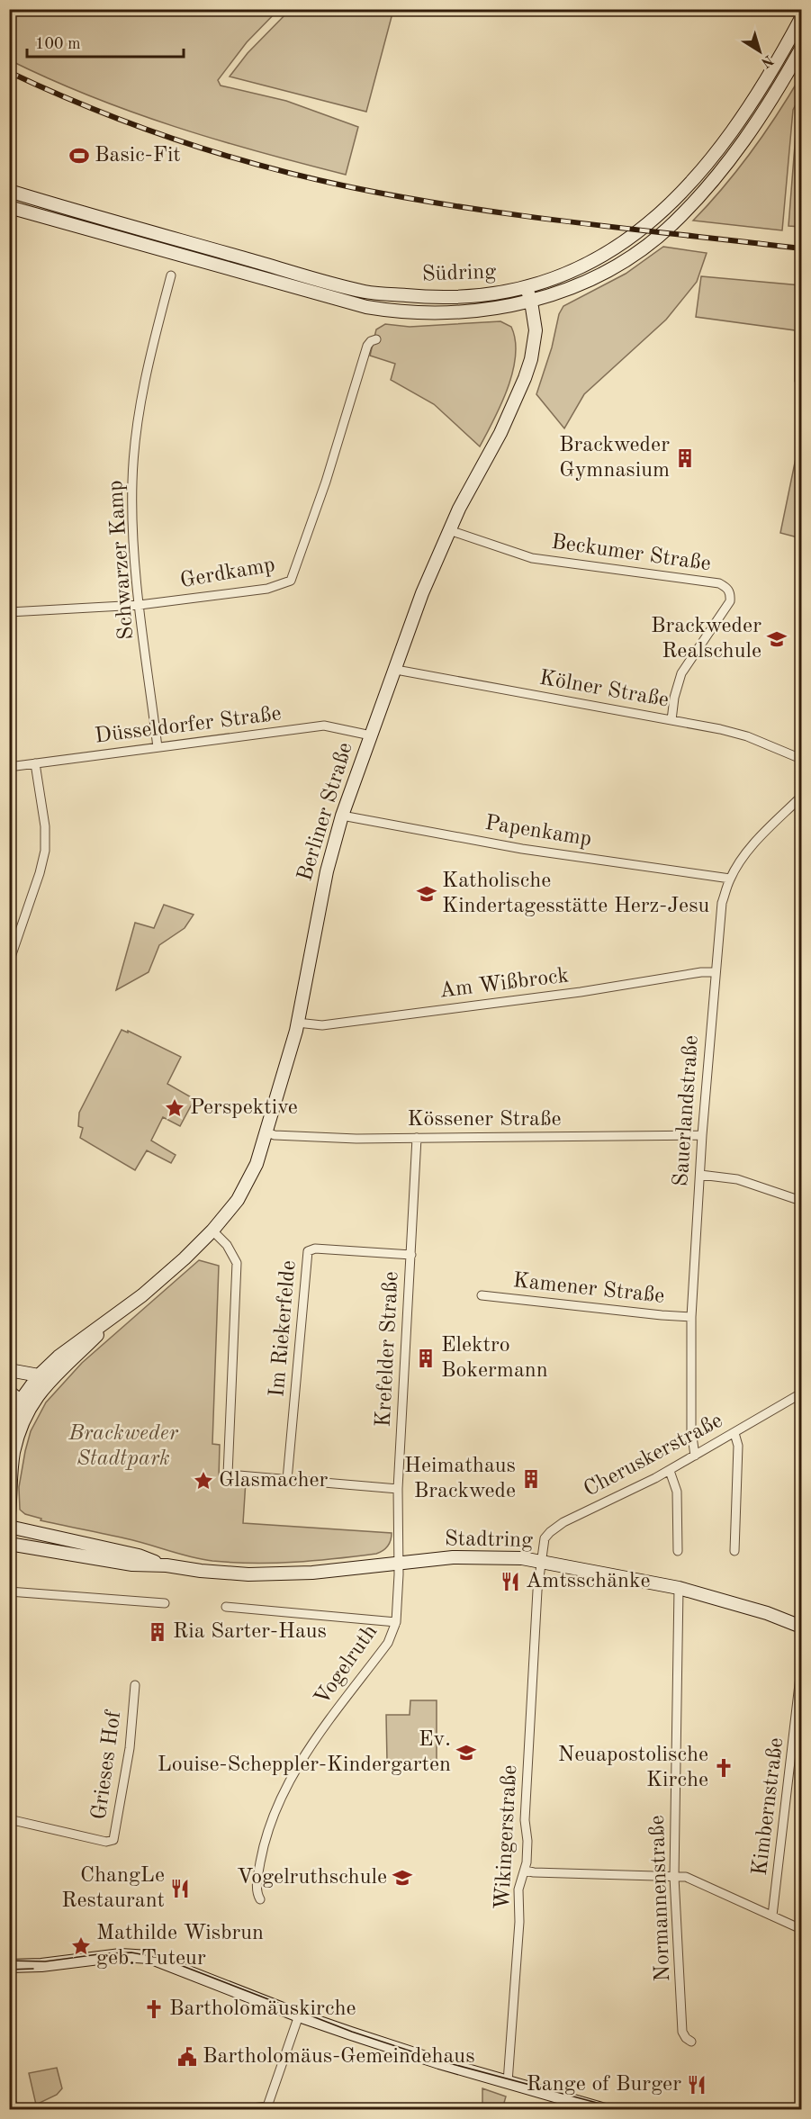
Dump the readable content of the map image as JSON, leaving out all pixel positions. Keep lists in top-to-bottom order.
{
  "streets": {
    "street": [
      "Südring",
      "Beckumer Straße",
      "Schwarzer Kamp",
      "Gerdkamp",
      "Kölner Straße",
      "Düsseldorfer Straße",
      "Berliner Straße",
      "Papenkamp",
      "Am Wißbrock",
      "Sauerlandstraße",
      "Kössener Straße",
      "Kamener Straße",
      "Im Riekerfelde",
      "Krefelder Straße",
      "Cheruskerstraße",
      "Stadtring",
      "Vogelruth",
      "Grieses Hof",
      "Kimbernstraße",
      "Wikingerstraße",
      "Normannenstraße"
    ]
  },
  "crossings": [
    ["Südring", "Berliner Straße"],
    ["Beckumer Straße", "Kölner Straße"],
    ["Beckumer Straße", "Berliner Straße"],
    ["Schwarzer Kamp", "Gerdkamp"],
    ["Schwarzer Kamp", "Düsseldorfer Straße"],
    ["Kölner Straße", "Berliner Straße"],
    ["Düsseldorfer Straße", "Berliner Straße"],
    ["Berliner Straße", "Papenkamp"],
    ["Berliner Straße", "Am Wißbrock"],
    ["Berliner Straße", "Kössener Straße"],
    ["Papenkamp", "Sauerlandstraße"],
    ["Am Wißbrock", "Sauerlandstraße"],
    ["Sauerlandstraße", "Kössener Straße"],
    ["Sauerlandstraße", "Kamener Straße"],
    ["Sauerlandstraße", "Cheruskerstraße"],
    ["Kössener Straße", "Krefelder Straße"],
    ["Im Riekerfelde", "Krefelder Straße"],
    ["Krefelder Straße", "Stadtring"],
    ["Krefelder Straße", "Vogelruth"],
    ["Cheruskerstraße", "Stadtring"],
    ["Cheruskerstraße", "Wikingerstraße"],
    ["Stadtring", "Vogelruth"],
    ["Stadtring", "Wikingerstraße"],
    ["Stadtring", "Normannenstraße"]
  ],
  "parks": ["Brackweder Stadtpark"],
  "places": {
    "sports": ["Basic-Fit"],
    "building": [
      "Brackweder Gymnasium",
      "Elektro Bokermann",
      "Heimathaus Brackwede",
      "Ria Sarter-Haus"
    ],
    "school or university": [
      "Brackweder Realschule",
      "Katholische Kindertagesstätte Herz-Jesu",
      "Ev. Louise-Scheppler-Kindergarten",
      "Vogelruthschule"
    ],
    "place": ["Perspektive", "Glasmacher", "Mathilde Wisbrun geb. Tuteur"],
    "restaurant": ["Amtsschänke", "ChangLe Restaurant", "Range of Burger"],
    "church": ["Neuapostolische Kirche", "Bartholomäuskirche"],
    "public building": ["Bartholomäus-Gemeindehaus"]
  },
  "scale_bar": "100 m",
  "north": "bottom right"
}
